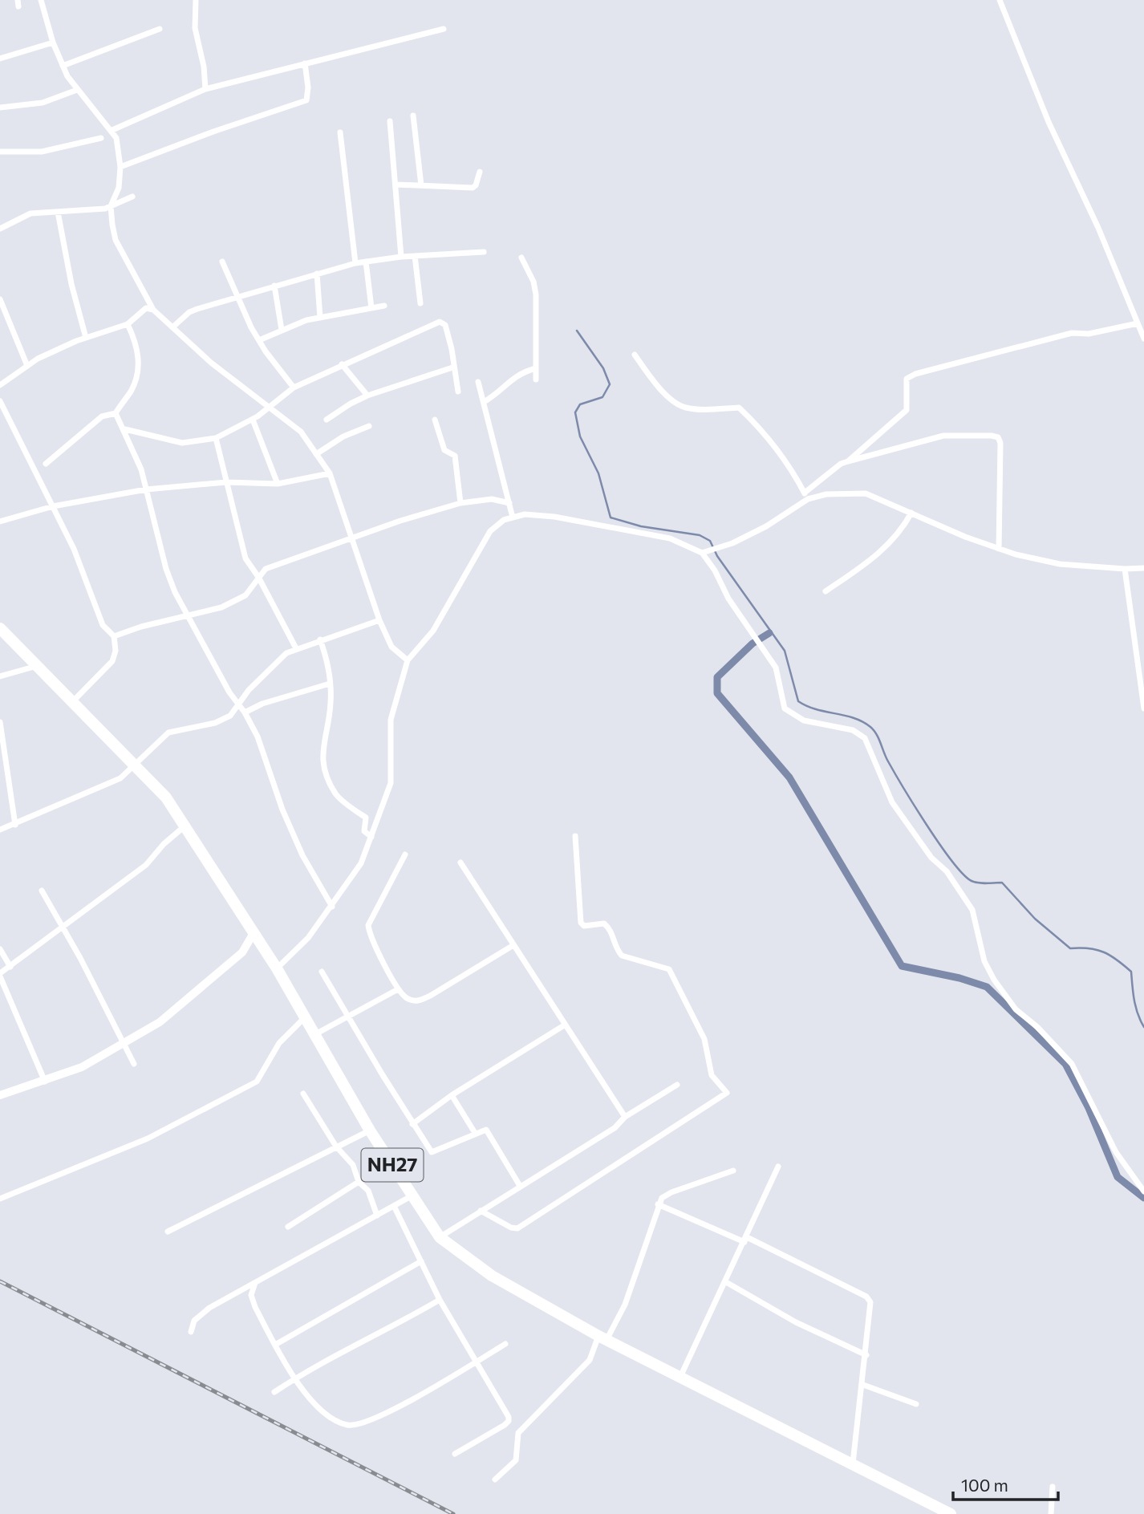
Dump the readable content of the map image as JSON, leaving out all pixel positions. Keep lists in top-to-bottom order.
{
  "streets": {
    "highway": ["NH27"]
  },
  "scale_bar": "100 m"
}
